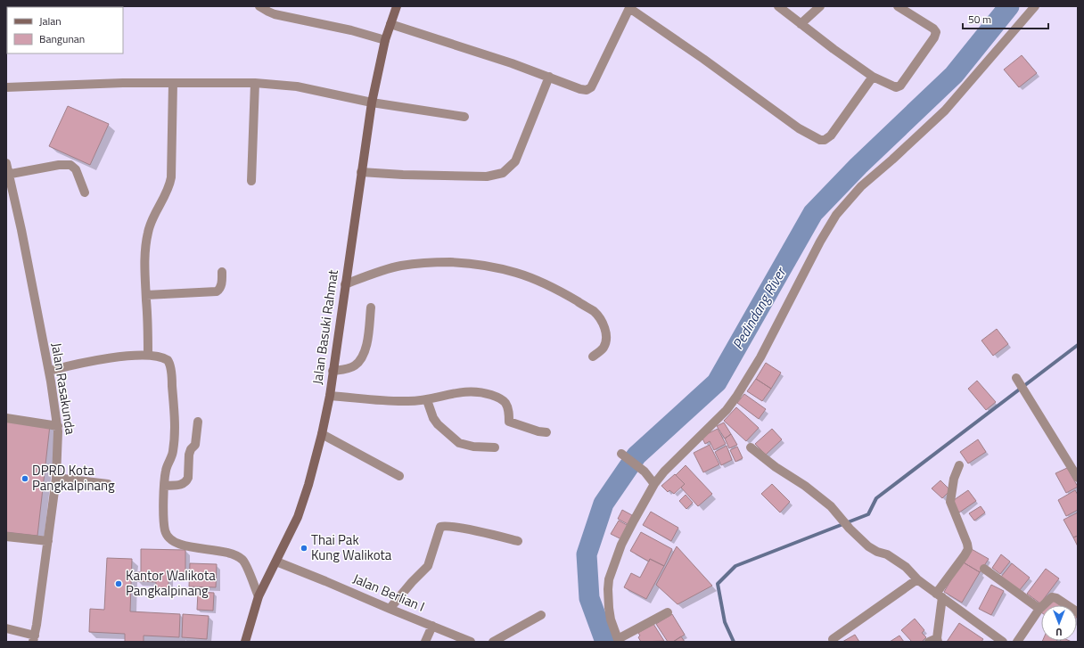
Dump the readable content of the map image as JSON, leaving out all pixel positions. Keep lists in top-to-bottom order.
{
  "streets": {
    "street": ["Jalan Basuki Rahmat", "Jalan Rasakunda", "Jalan Berlian I"]
  },
  "crossings": [
    ["Jalan Basuki Rahmat", "Jalan Berlian I"]
  ],
  "water": ["Pedindang River"],
  "places": ["DPRD Kota Pangkalpinang", "Thai Pak Kung Walikota", "Kantor Walikota Pangkalpinang"],
  "legend": ["Jalan", "Bangunan"],
  "scale_bar": "50 m",
  "north": "bottom"
}
